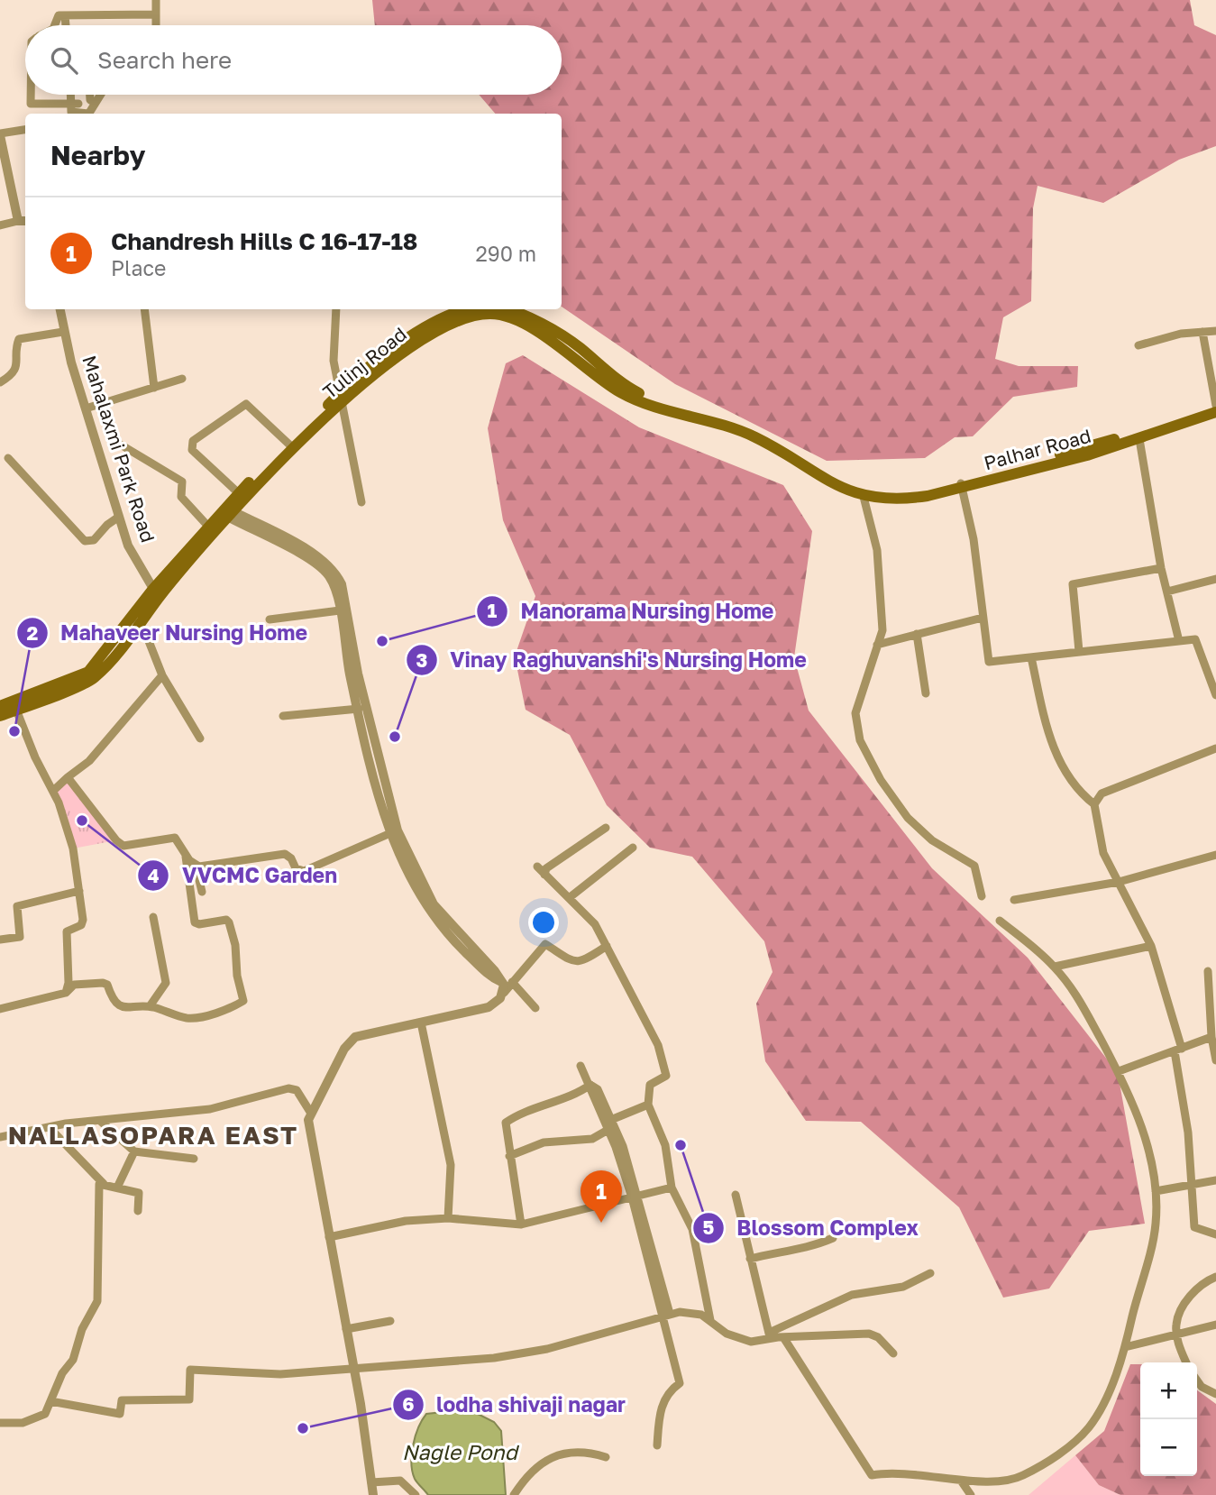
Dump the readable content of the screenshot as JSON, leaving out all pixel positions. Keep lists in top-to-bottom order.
{
  "streets": {
    "main road": ["Tulinj Road", "Palhar Road"],
    "street": ["Mahalaxmi Park Road"]
  },
  "crossings": [
    ["Tulinj Road", "Mahalaxmi Park Road"],
    ["Tulinj Road", "Palhar Road"]
  ],
  "districts": ["NALLASOPARA EAST"],
  "water": ["Nagle Pond"],
  "places": [
    "Manorama Nursing Home",
    "Mahaveer Nursing Home",
    "Vinay Raghuvanshi's Nursing Home",
    "VVCMC Garden",
    "Blossom Complex",
    "lodha shivaji nagar"
  ],
  "page": {
    "search": "Search here",
    "heading": "Nearby",
    "list": [
      {
        "mark": "1",
        "name": "Chandresh Hills C 16-17-18",
        "note": "Place",
        "value": "290 m"
      }
    ],
    "pins": "1",
    "map_buttons": ["+", "−"]
  }
}
